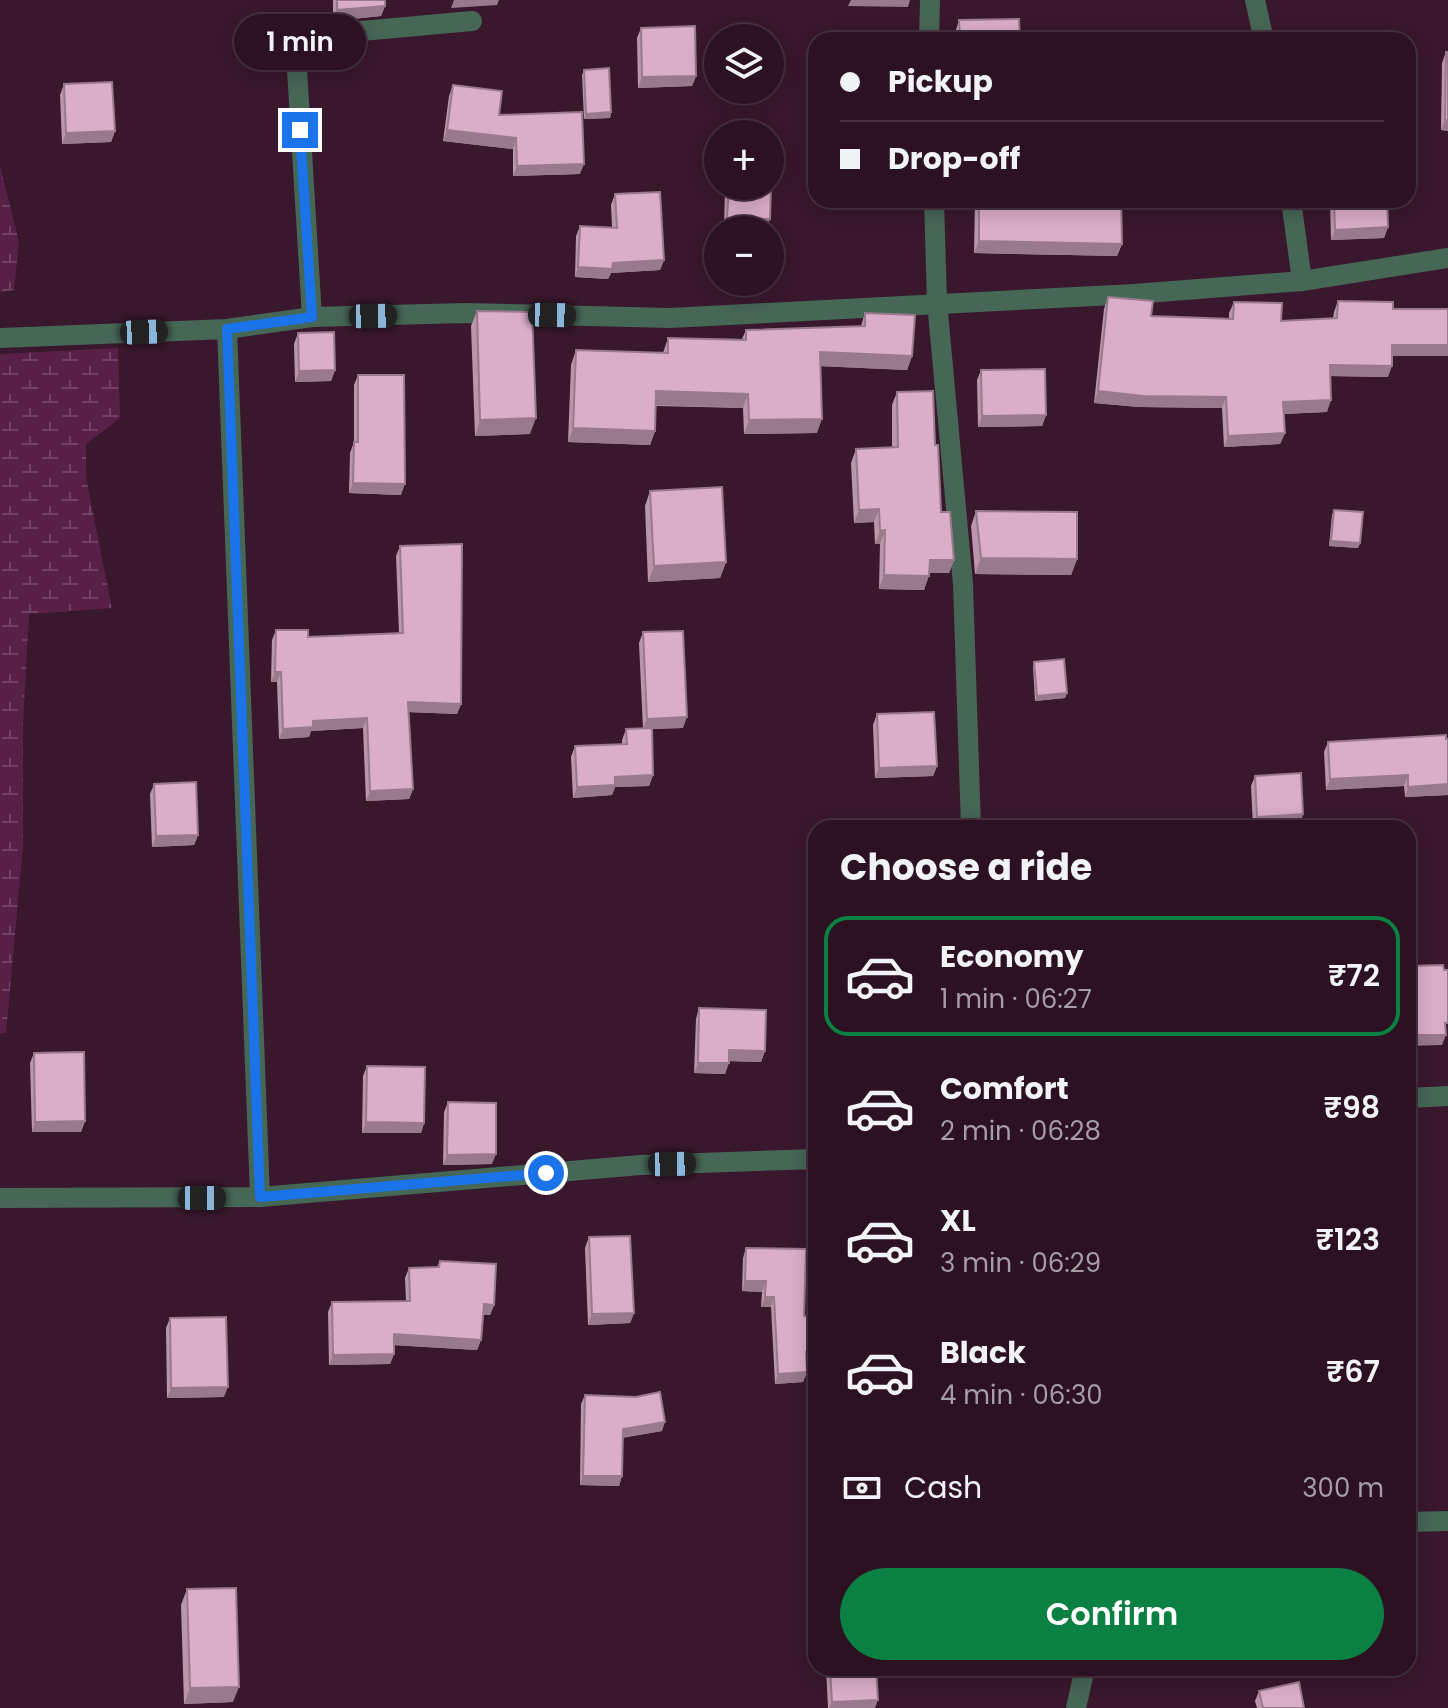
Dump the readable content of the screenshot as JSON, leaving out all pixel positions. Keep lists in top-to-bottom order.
{
  "page": {
    "bubble": "1 min",
    "map_buttons": ["+", "−"],
    "banner": ["Pickup", "Drop-off"],
    "heading": "Choose a ride",
    "list": [
      {
        "name": "Economy",
        "note": "1 min · 06:27",
        "value": "₹72"
      },
      {
        "name": "Comfort",
        "note": "2 min · 06:28",
        "value": "₹98"
      },
      {
        "name": "XL",
        "note": "3 min · 06:29",
        "value": "₹123"
      },
      {
        "name": "Black",
        "note": "4 min · 06:30",
        "value": "₹67"
      }
    ],
    "pay": ["Cash", "300 m"],
    "buttons": "Confirm"
  }
}
